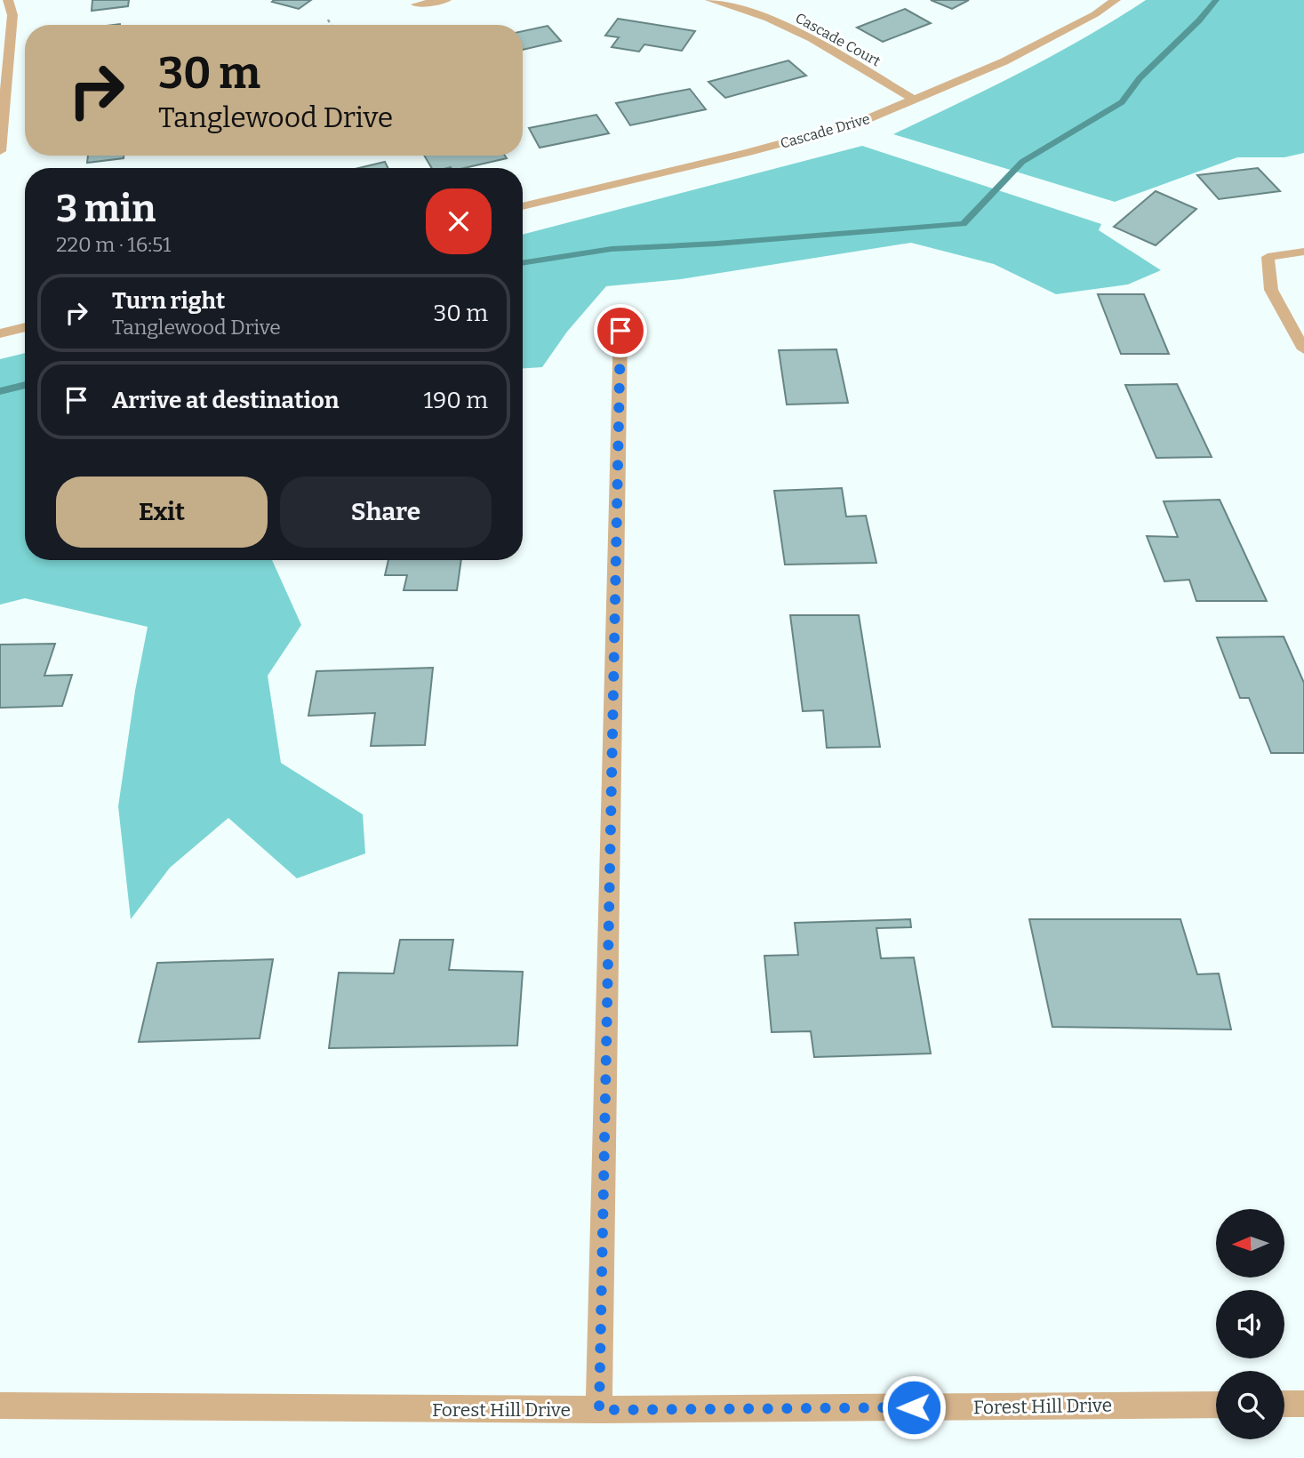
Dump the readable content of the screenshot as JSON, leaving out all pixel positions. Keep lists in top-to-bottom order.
{
  "streets": {
    "street": ["Cascade Court", "Cascade Drive", "Forest Hill Drive"]
  },
  "crossings": [
    ["Cascade Court", "Cascade Drive"]
  ],
  "north": "left",
  "page": {
    "turn": ["30 m", "Tanglewood Drive"],
    "heading": ["3 min", "220 m · 16:51"],
    "list": [
      {
        "name": "Turn right",
        "note": "Tanglewood Drive",
        "value": "30 m"
      },
      {
        "name": "Arrive at destination",
        "value": "190 m"
      }
    ],
    "buttons": ["Exit", "Share"]
  }
}
